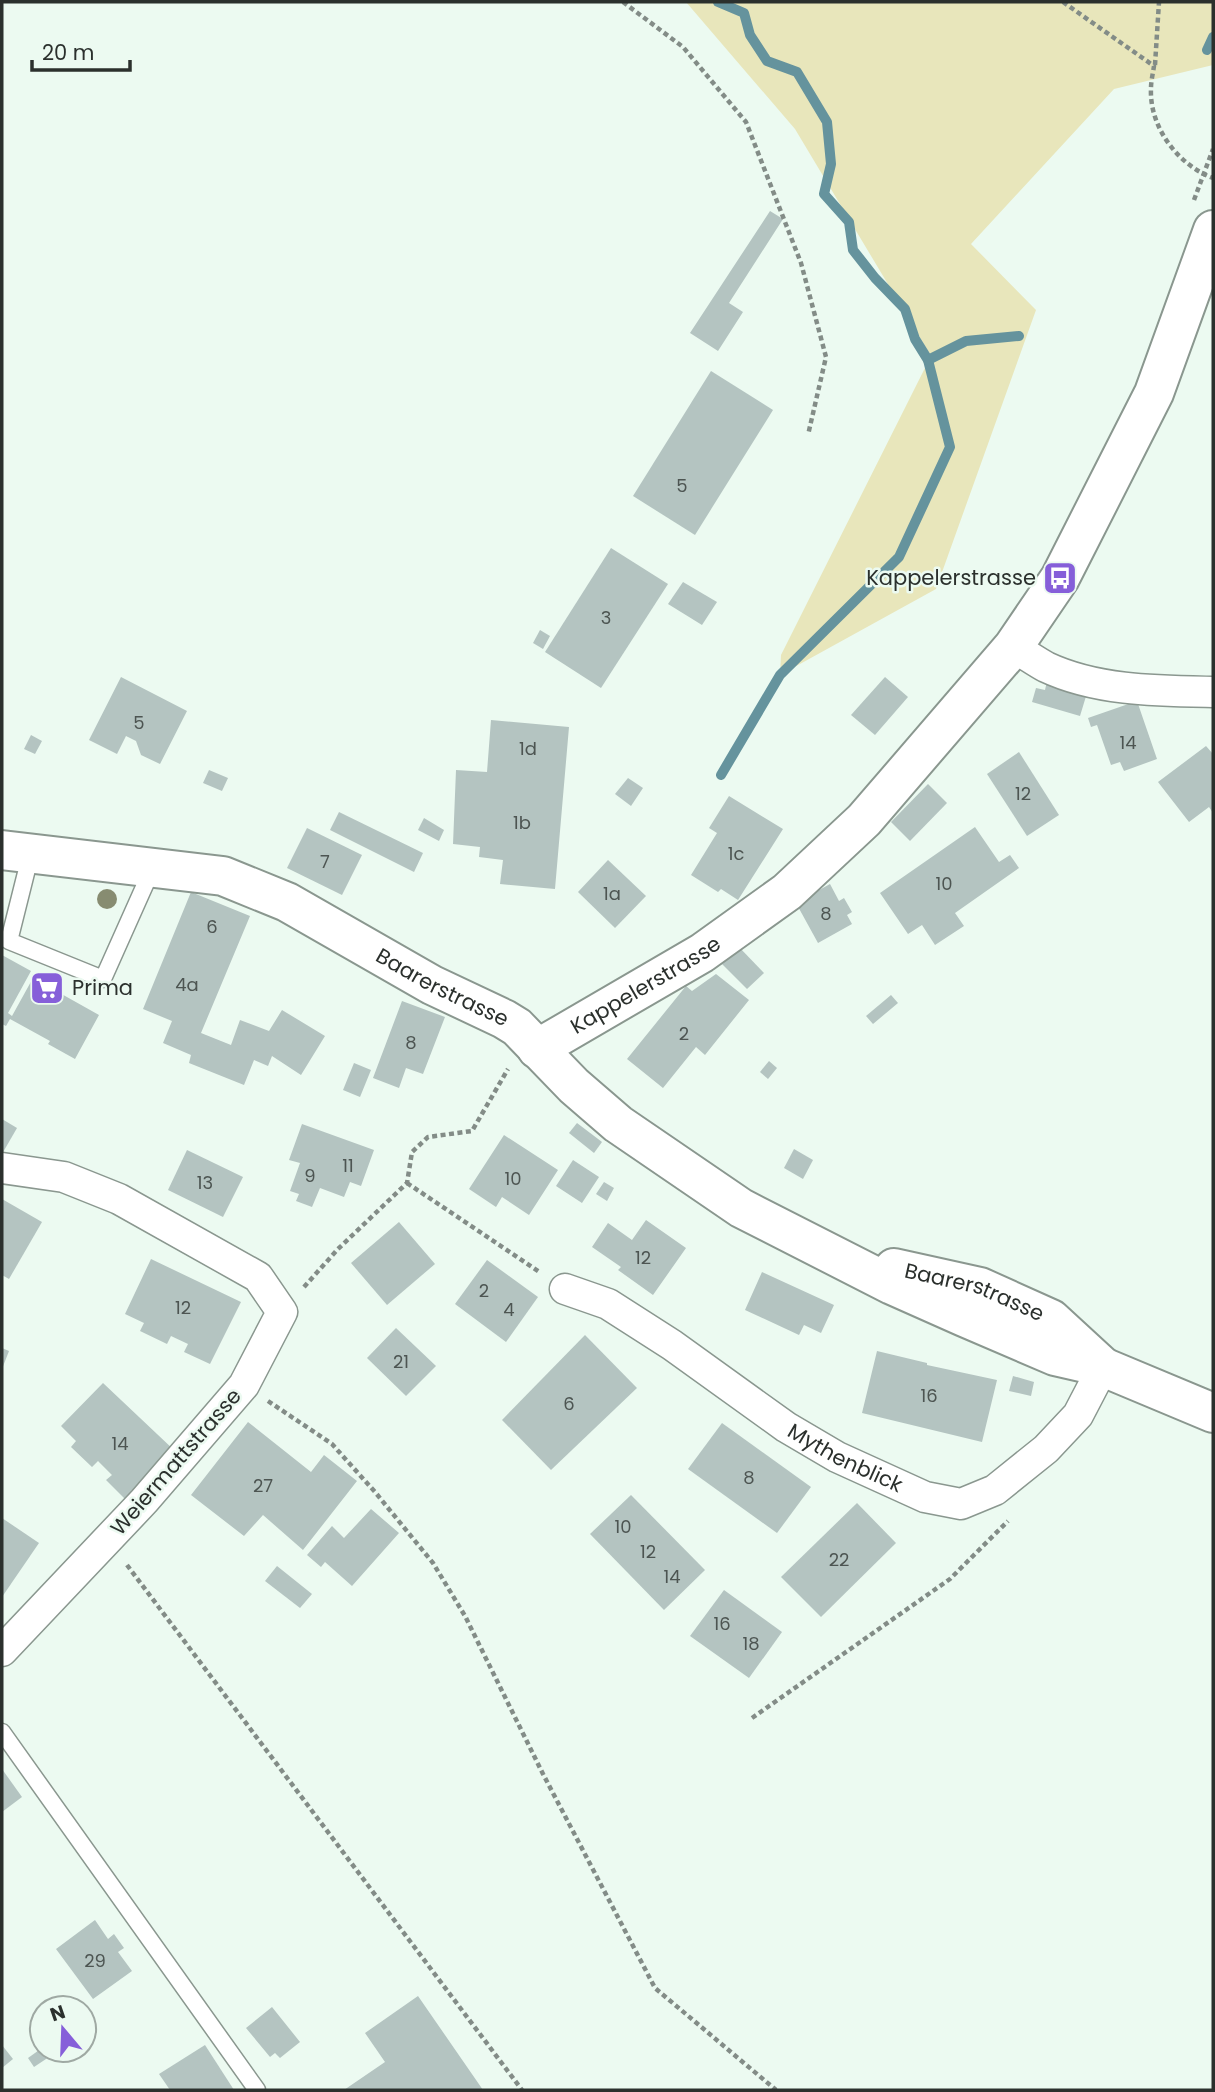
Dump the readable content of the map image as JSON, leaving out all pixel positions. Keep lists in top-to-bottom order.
{
  "streets": {
    "street": [
      "Kappelerstrasse",
      "Baarerstrasse",
      "Mythenblick",
      "Weiermattstrasse"
    ]
  },
  "crossings": [
    ["Kappelerstrasse", "Baarerstrasse"],
    ["Baarerstrasse", "Mythenblick"]
  ],
  "places": {
    "bus stop": ["Kappelerstrasse"],
    "supermarket": ["Prima"]
  },
  "house_numbers": [
    "5",
    "3",
    "5",
    "14",
    "1d",
    "12",
    "1b",
    "1c",
    "7",
    "10",
    "1a",
    "8",
    "6",
    "4a",
    "2",
    "8",
    "11",
    "9",
    "10",
    "13",
    "12",
    "2",
    "12",
    "4",
    "21",
    "16",
    "6",
    "14",
    "8",
    "27",
    "10",
    "12",
    "22",
    "14",
    "16",
    "18",
    "29"
  ],
  "scale_bar": "20 m",
  "north": "top"
}
